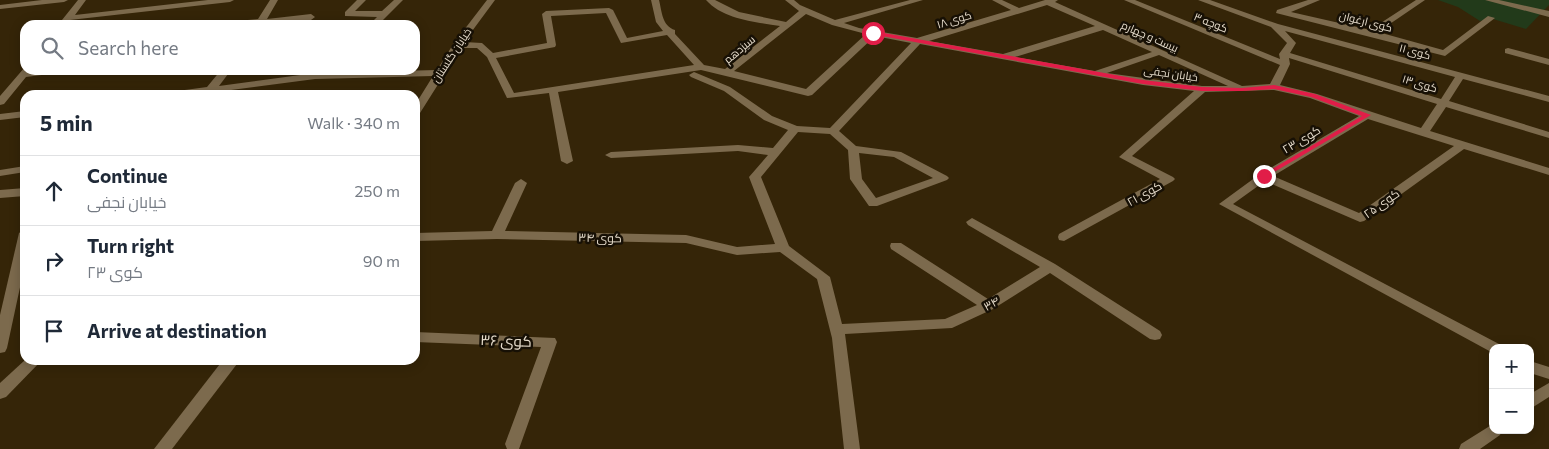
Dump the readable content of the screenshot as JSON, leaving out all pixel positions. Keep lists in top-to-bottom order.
{
  "streets": {
    "street": [
      "کوی ۱۸",
      "کوی ارغوان",
      "کوچه ۳",
      "بیست و چهارم",
      "سیزدهم",
      "کوی ۱۱",
      "خیابان گلستان",
      "خیابان نجفی",
      "کوی ۱۳",
      "کوی ۲۳",
      "کوی ۲۱",
      "کوی ۲۵",
      "کوی ۳۴",
      "۳۴",
      "کوی ۳۶"
    ]
  },
  "crossings": [
    ["کوی ۱۸", "بیست و چهارم"],
    ["کوی ۱۸", "خیابان نجفی"],
    ["کوچه ۳", "کوی ۱۳"],
    ["بیست و چهارم", "خیابان نجفی"],
    ["سیزدهم", "خیابان نجفی"],
    ["خیابان نجفی", "کوی ۲۳"],
    ["خیابان نجفی", "کوی ۲۱"],
    ["خیابان نجفی", "کوی ۲۵"],
    ["کوی ۲۳", "کوی ۲۵"]
  ],
  "page": {
    "search": "Search here",
    "heading": ["5 min", "Walk · 340 m"],
    "list": [
      ["Continue", "خیابان نجفی", "250 m"],
      ["Turn right", "کوی ۲۳", "90 m"],
      "Arrive at destination"
    ],
    "map_buttons": ["+", "−"]
  }
}
